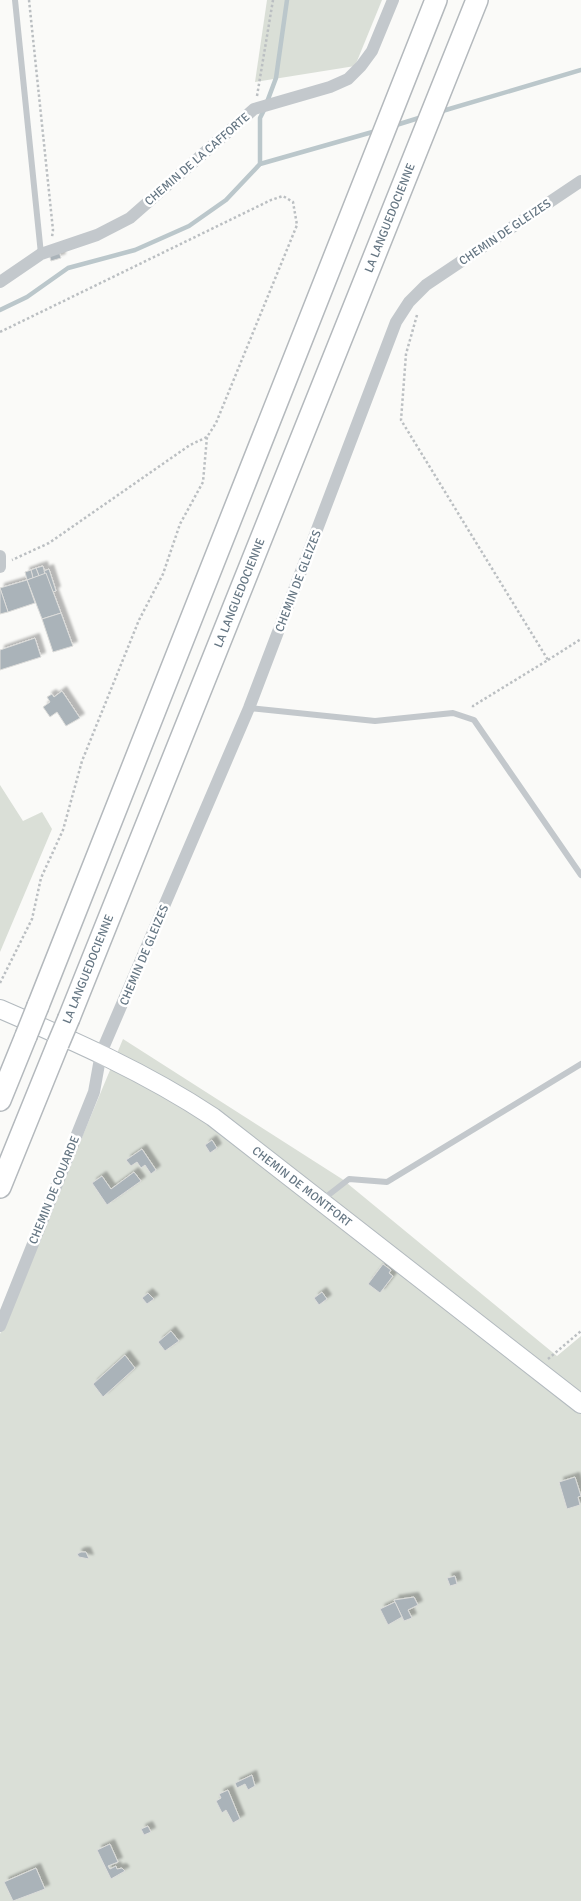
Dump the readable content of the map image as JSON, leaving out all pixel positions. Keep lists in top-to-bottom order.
{
  "streets": {
    "highway": ["LA LANGUEDOCIENNE"],
    "street": [
      "CHEMIN DE LA CAFFORTE",
      "CHEMIN DE GLEIZES",
      "CHEMIN DE MONTFORT",
      "CHEMIN DE COUARDE"
    ]
  },
  "crossings": [
    ["CHEMIN DE GLEIZES", "CHEMIN DE MONTFORT"],
    ["CHEMIN DE GLEIZES", "CHEMIN DE COUARDE"],
    ["CHEMIN DE MONTFORT", "CHEMIN DE COUARDE"]
  ]
}
